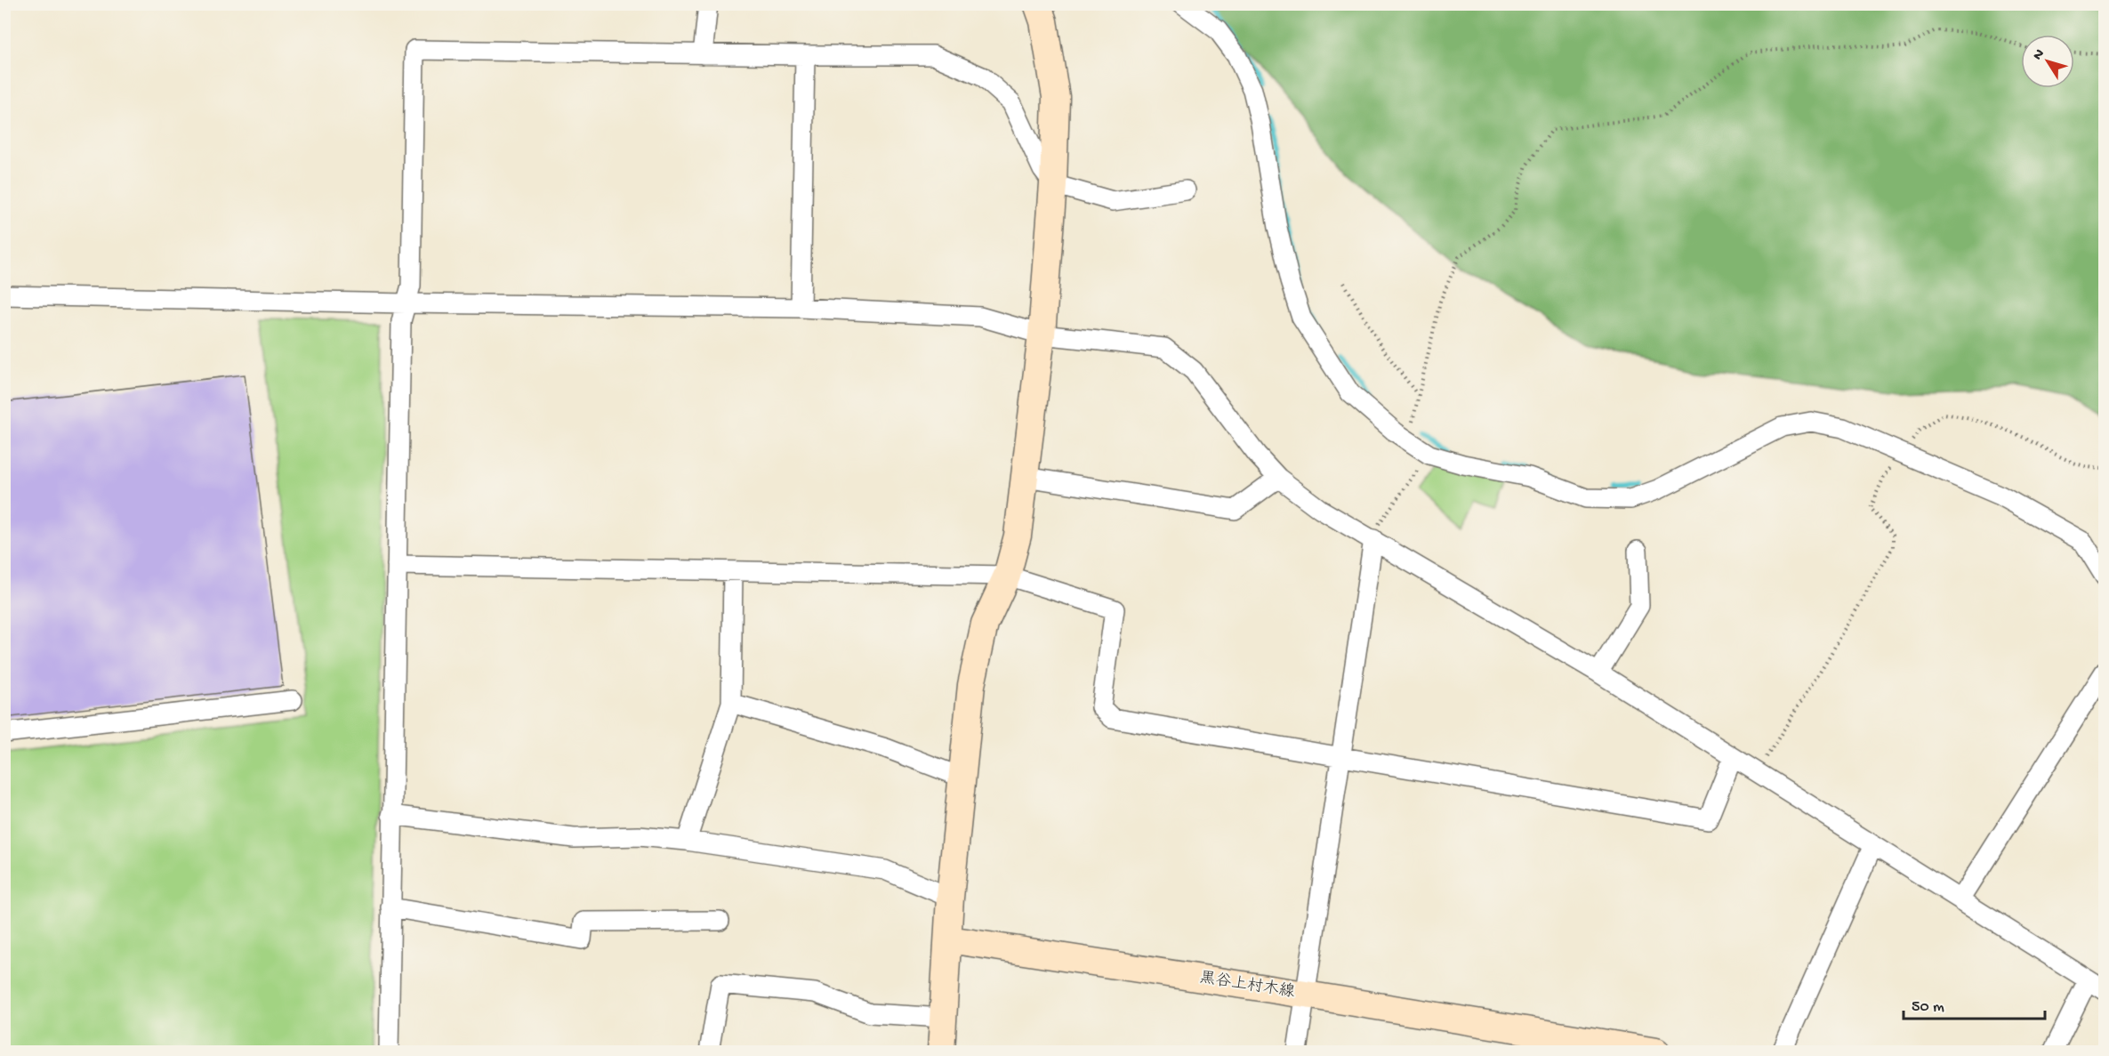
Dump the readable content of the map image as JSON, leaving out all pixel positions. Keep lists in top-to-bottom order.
{
  "streets": {
    "street": ["黒谷上村木線"]
  },
  "scale_bar": "50 m",
  "north": "top left"
}
